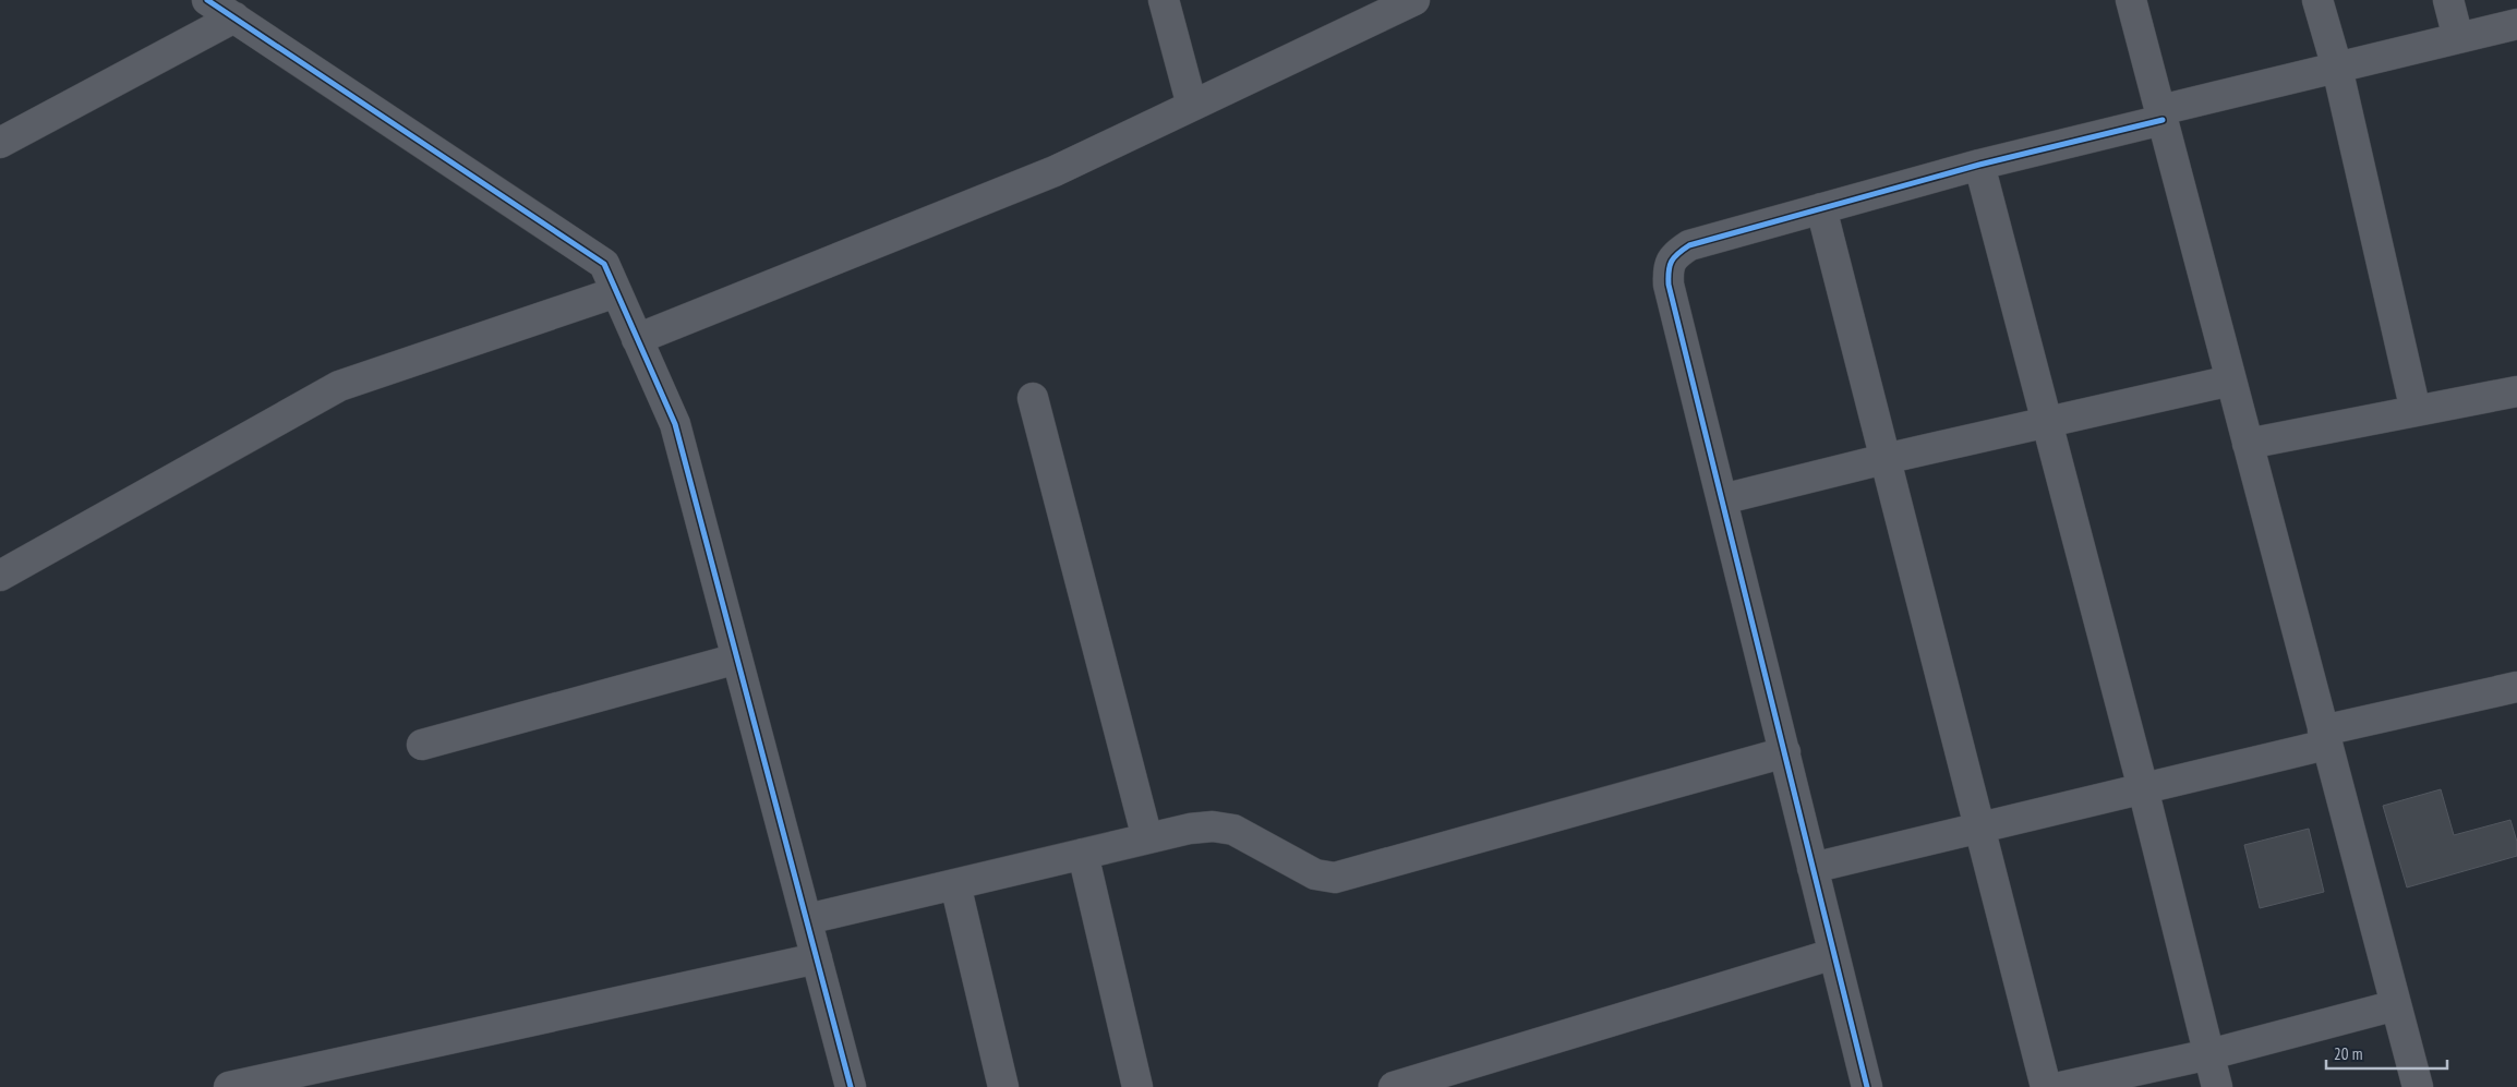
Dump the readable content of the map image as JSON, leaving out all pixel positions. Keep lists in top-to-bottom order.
{
  "scale_bar": "20 m"
}
